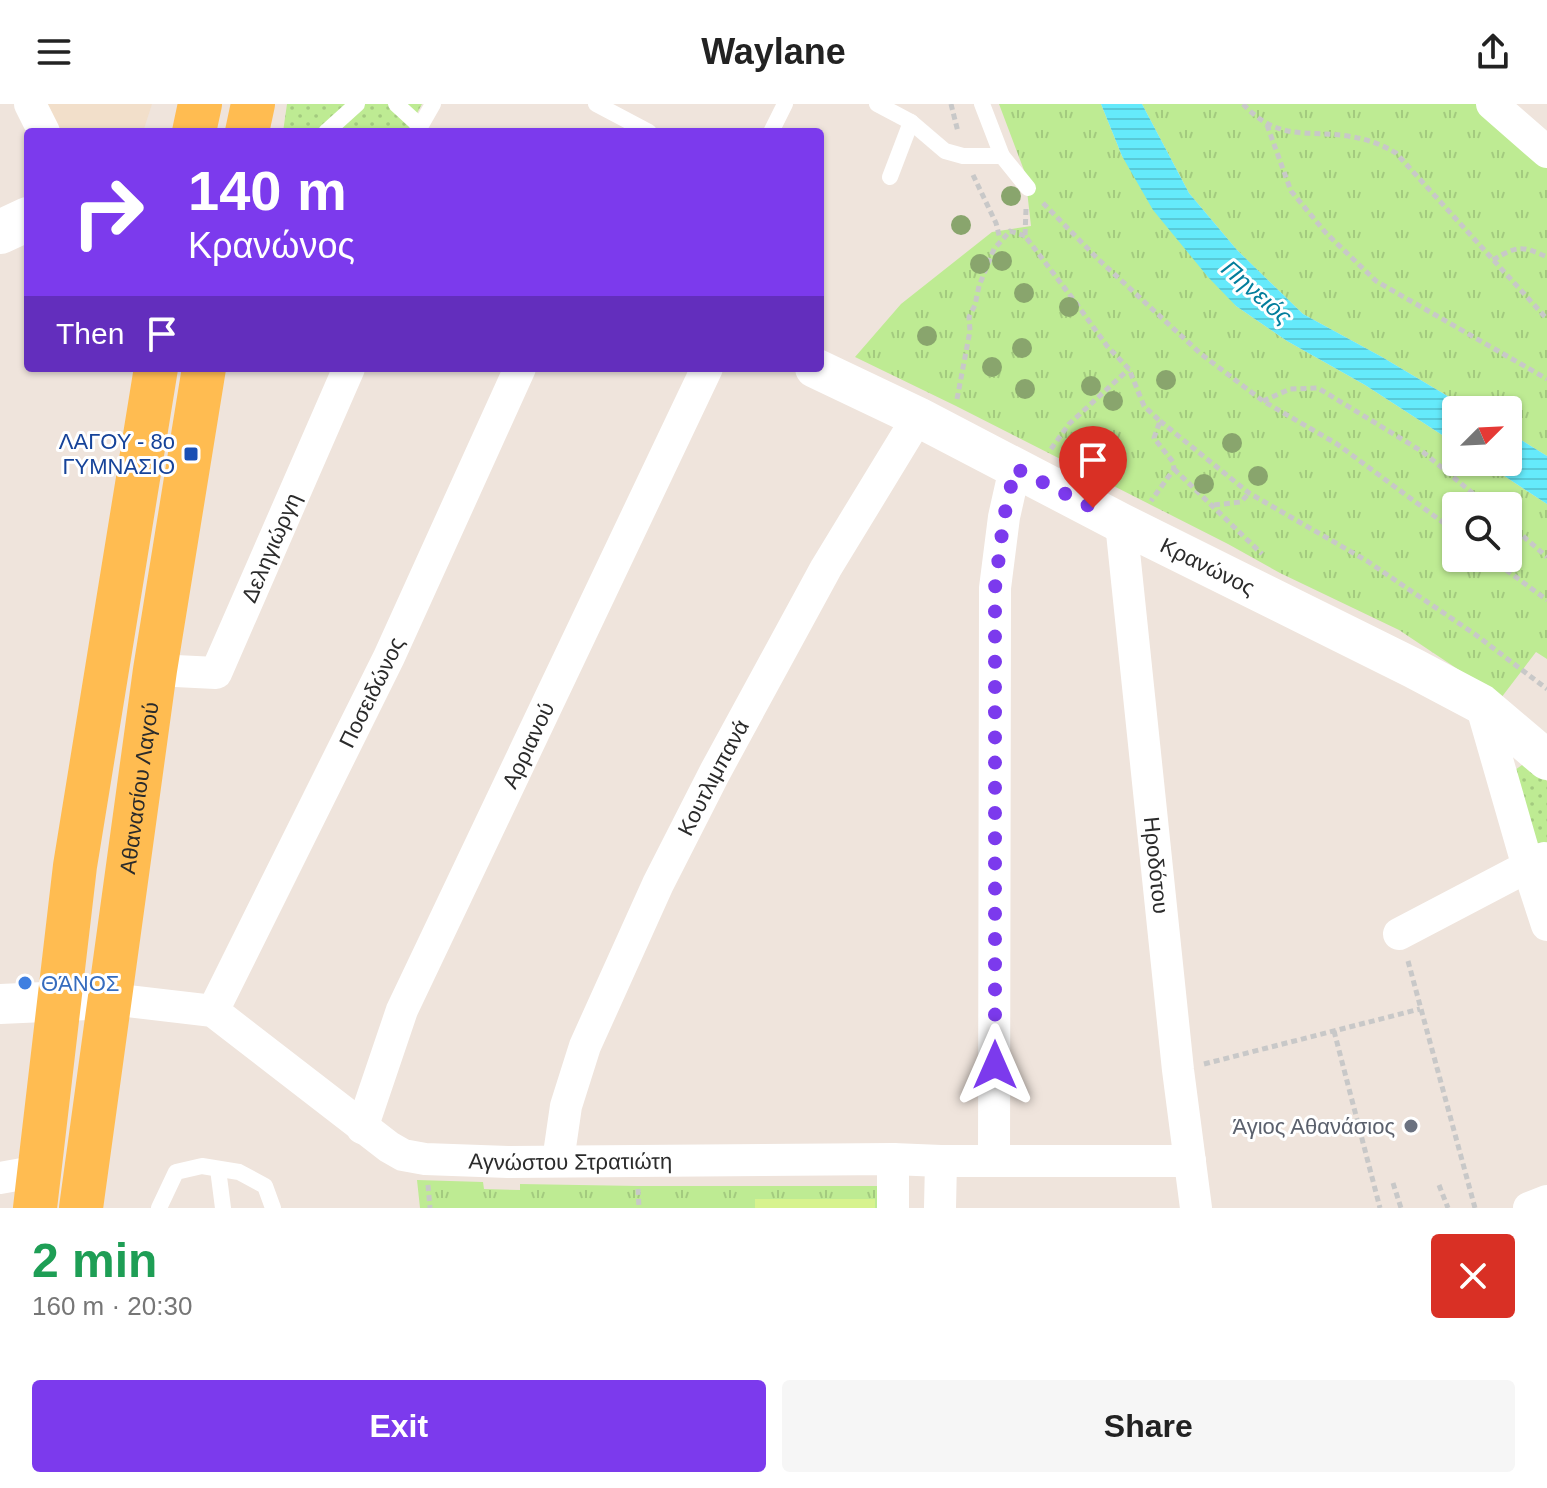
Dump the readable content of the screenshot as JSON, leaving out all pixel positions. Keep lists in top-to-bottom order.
{
  "streets": {
    "main road": ["Αθανασίου Λαγού"],
    "street": [
      "Δεληγιώργη",
      "Κρανώνος",
      "Ποσειδώνος",
      "Αρριανού",
      "Κουτλιμπανά",
      "Ηροδότου",
      "Αγνώστου Στρατιώτη"
    ]
  },
  "crossings": [
    ["Δεληγιώργη", "Αθανασίου Λαγού"],
    ["Κρανώνος", "Κουτλιμπανά"],
    ["Κρανώνος", "Ηροδότου"],
    ["Ποσειδώνος", "Αγνώστου Στρατιώτη"],
    ["Αρριανού", "Αγνώστου Στρατιώτη"],
    ["Κουτλιμπανά", "Αγνώστου Στρατιώτη"],
    ["Ηροδότου", "Αγνώστου Στρατιώτη"]
  ],
  "water": ["Πηνειός"],
  "places": {
    "transit": ["ΛΑΓΟΥ - 8ο ΓΥΜΝΑΣΙΟ"],
    "other": ["ΘΆΝΟΣ", "Άγιος Αθανάσιος"]
  },
  "north": "top right",
  "page": {
    "header": "Waylane",
    "turn": ["140 m", "Κρανώνος"],
    "then": "Then",
    "heading": ["2 min", "160 m · 20:30"],
    "buttons": ["Exit", "Share"]
  }
}
